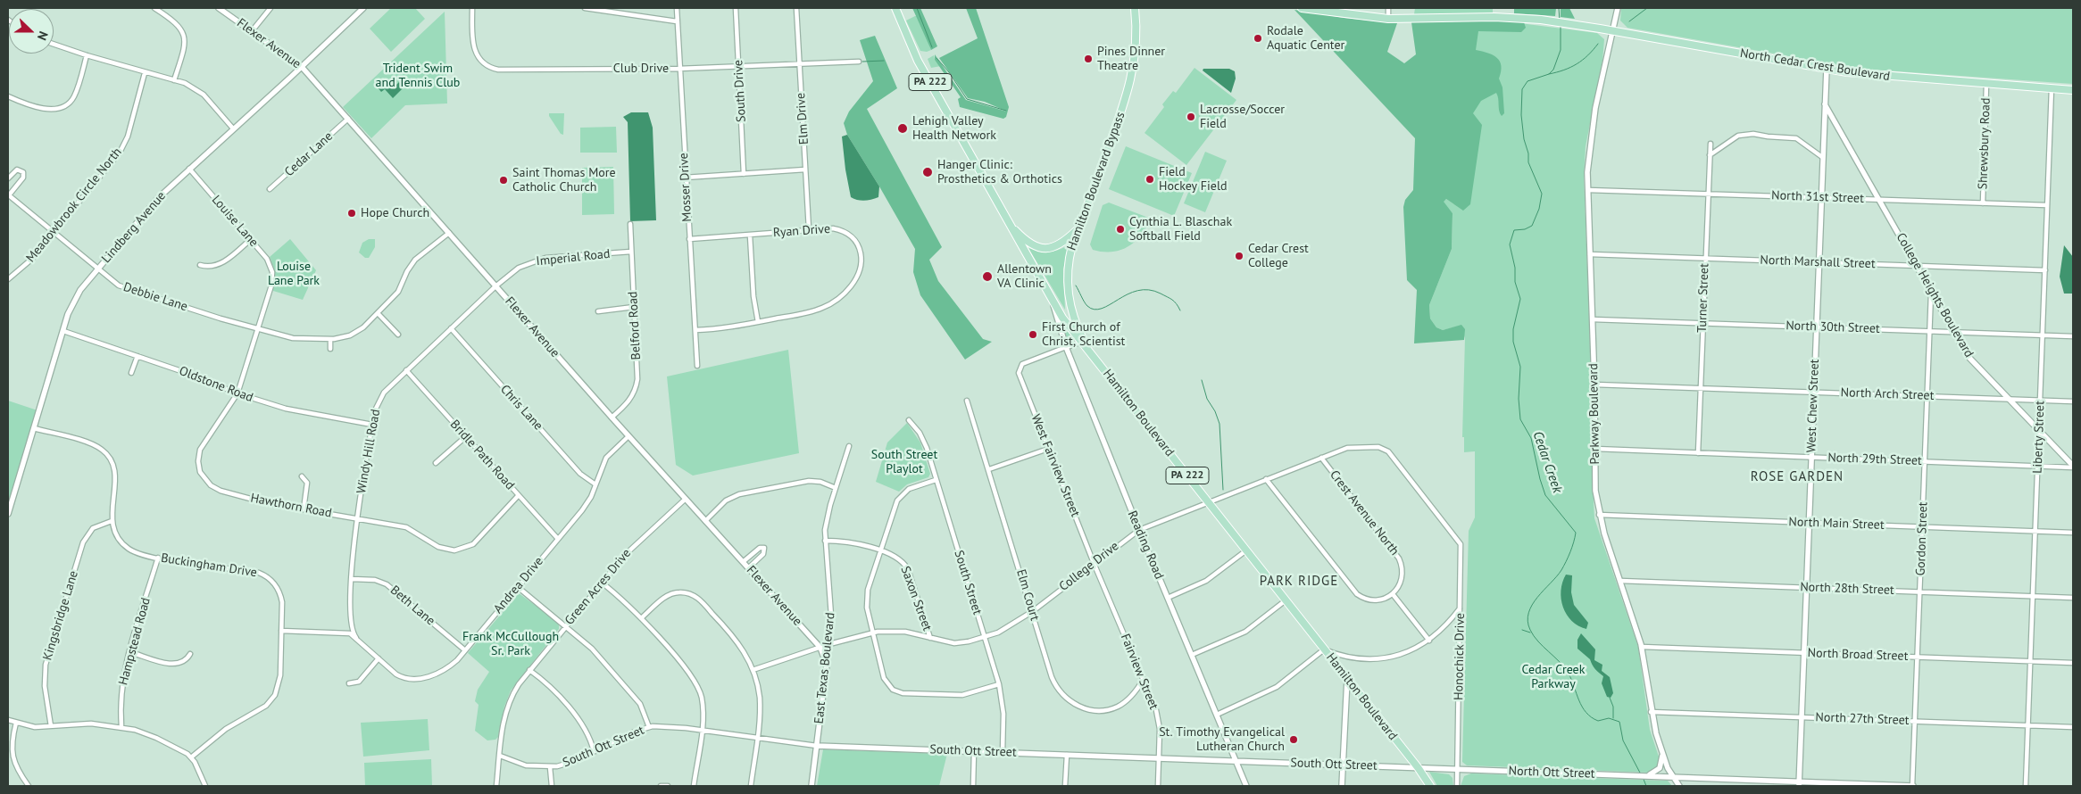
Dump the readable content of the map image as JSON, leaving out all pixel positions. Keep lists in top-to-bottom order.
{
  "streets": {
    "main road": [
      "North Cedar Crest Boulevard",
      "PA 222",
      "Hamilton Boulevard Bypass",
      "Hamilton Boulevard"
    ],
    "street": [
      "Flexer Avenue",
      "Club Drive",
      "South Drive",
      "Elm Drive",
      "Shrewsbury Road",
      "Cedar Lane",
      "Mosser Drive",
      "North 31st Street",
      "Meadowbrook Circle North",
      "Louise Lane",
      "Lindberg Avenue",
      "Ryan Drive",
      "Imperial Road",
      "North Marshall Street",
      "College Heights Boulevard",
      "Debbie Lane",
      "Turner Street",
      "Belford Road",
      "North 30th Street",
      "Oldstone Road",
      "North Arch Street",
      "West Chew Street",
      "Chris Lane",
      "Parkway Boulevard",
      "Liberty Street",
      "Windy Hill Road",
      "Bridle Path Road",
      "North 29th Street",
      "West Fairview Street",
      "Hawthorn Road",
      "Crest Avenue North",
      "North Main Street",
      "Gordon Street",
      "Reading Road",
      "Buckingham Drive",
      "College Drive",
      "South Street",
      "Andrea Drive",
      "Green Acres Drive",
      "North 28th Street",
      "Elm Court",
      "Saxon Street",
      "Beth Lane",
      "Kingsbridge Lane",
      "Hampstead Road",
      "North Broad Street",
      "Honochick Drive",
      "East Texas Boulevard",
      "Fairview Street",
      "North 27th Street",
      "South Ott Street",
      "North Ott Street"
    ]
  },
  "crossings": [
    ["Flexer Avenue", "Cedar Lane"],
    ["Flexer Avenue", "Lindberg Avenue"],
    ["Flexer Avenue", "Imperial Road"],
    ["Flexer Avenue", "Debbie Lane"],
    ["Flexer Avenue", "Belford Road"],
    ["Flexer Avenue", "Windy Hill Road"],
    ["Flexer Avenue", "College Drive"],
    ["Flexer Avenue", "Andrea Drive"],
    ["Flexer Avenue", "Green Acres Drive"],
    ["Flexer Avenue", "East Texas Boulevard"],
    ["North Cedar Crest Boulevard", "Shrewsbury Road"],
    ["North Cedar Crest Boulevard", "West Chew Street"],
    ["North Cedar Crest Boulevard", "Parkway Boulevard"],
    ["North Cedar Crest Boulevard", "Liberty Street"],
    ["Club Drive", "South Drive"],
    ["Club Drive", "Elm Drive"],
    ["Club Drive", "Mosser Drive"],
    ["Elm Drive", "Ryan Drive"],
    ["Shrewsbury Road", "North 31st Street"],
    ["Hamilton Boulevard Bypass", "Hamilton Boulevard"],
    ["Mosser Drive", "Ryan Drive"],
    ["North 31st Street", "College Heights Boulevard"],
    ["North 31st Street", "Turner Street"],
    ["North 31st Street", "West Chew Street"],
    ["North 31st Street", "Parkway Boulevard"],
    ["North 31st Street", "Liberty Street"],
    ["Meadowbrook Circle North", "Debbie Lane"],
    ["Louise Lane", "Lindberg Avenue"],
    ["Louise Lane", "Debbie Lane"],
    ["Louise Lane", "Hawthorn Road"],
    ["Lindberg Avenue", "Debbie Lane"],
    ["Lindberg Avenue", "Oldstone Road"],
    ["Imperial Road", "Belford Road"],
    ["Imperial Road", "Windy Hill Road"],
    ["North Marshall Street", "College Heights Boulevard"],
    ["North Marshall Street", "Turner Street"],
    ["North Marshall Street", "West Chew Street"],
    ["North Marshall Street", "Parkway Boulevard"],
    ["North Marshall Street", "Liberty Street"],
    ["College Heights Boulevard", "North 30th Street"],
    ["College Heights Boulevard", "North Arch Street"],
    ["College Heights Boulevard", "West Chew Street"],
    ["College Heights Boulevard", "Liberty Street"],
    ["College Heights Boulevard", "North 29th Street"],
    ["College Heights Boulevard", "Gordon Street"],
    ["Debbie Lane", "Hawthorn Road"],
    ["Turner Street", "North 30th Street"],
    ["Turner Street", "North Arch Street"],
    ["Turner Street", "North 29th Street"],
    ["North 30th Street", "West Chew Street"],
    ["North 30th Street", "Parkway Boulevard"],
    ["North 30th Street", "Liberty Street"],
    ["North 30th Street", "Gordon Street"],
    ["Oldstone Road", "Windy Hill Road"],
    ["Oldstone Road", "Hawthorn Road"],
    ["North Arch Street", "West Chew Street"],
    ["North Arch Street", "Parkway Boulevard"],
    ["North Arch Street", "Liberty Street"],
    ["North Arch Street", "Gordon Street"],
    ["West Chew Street", "North 29th Street"],
    ["West Chew Street", "North Main Street"],
    ["West Chew Street", "North 28th Street"],
    ["West Chew Street", "North Broad Street"],
    ["West Chew Street", "North 27th Street"],
    ["West Chew Street", "North Ott Street"],
    ["Chris Lane", "Windy Hill Road"],
    ["Chris Lane", "Andrea Drive"],
    ["Hamilton Boulevard", "Reading Road"],
    ["Hamilton Boulevard", "College Drive"],
    ["Hamilton Boulevard", "South Ott Street"],
    ["Parkway Boulevard", "North 29th Street"],
    ["Parkway Boulevard", "North Main Street"],
    ["Parkway Boulevard", "North 28th Street"],
    ["Parkway Boulevard", "North Broad Street"],
    ["Parkway Boulevard", "North 27th Street"],
    ["Parkway Boulevard", "North Ott Street"],
    ["Liberty Street", "North 29th Street"],
    ["Liberty Street", "North Main Street"],
    ["Liberty Street", "North 28th Street"],
    ["Liberty Street", "North Broad Street"],
    ["Liberty Street", "North 27th Street"],
    ["Windy Hill Road", "Bridle Path Road"],
    ["Windy Hill Road", "Hawthorn Road"],
    ["Windy Hill Road", "Andrea Drive"],
    ["Windy Hill Road", "Beth Lane"],
    ["Bridle Path Road", "Hawthorn Road"],
    ["Bridle Path Road", "Andrea Drive"],
    ["North 29th Street", "Gordon Street"],
    ["West Fairview Street", "Reading Road"],
    ["West Fairview Street", "College Drive"],
    ["West Fairview Street", "Fairview Street"],
    ["Crest Avenue North", "College Drive"],
    ["North Main Street", "Gordon Street"],
    ["Gordon Street", "North 28th Street"],
    ["Gordon Street", "North Broad Street"],
    ["Gordon Street", "North 27th Street"],
    ["Gordon Street", "North Ott Street"],
    ["Reading Road", "College Drive"],
    ["Reading Road", "South Ott Street"],
    ["Buckingham Drive", "Andrea Drive"],
    ["Buckingham Drive", "Kingsbridge Lane"],
    ["Buckingham Drive", "Hampstead Road"],
    ["College Drive", "South Street"],
    ["College Drive", "Elm Court"],
    ["College Drive", "Saxon Street"],
    ["College Drive", "Honochick Drive"],
    ["College Drive", "East Texas Boulevard"],
    ["College Drive", "Fairview Street"],
    ["South Street", "South Ott Street"],
    ["Andrea Drive", "Beth Lane"],
    ["Green Acres Drive", "South Ott Street"],
    ["Elm Court", "Fairview Street"],
    ["Saxon Street", "East Texas Boulevard"],
    ["Honochick Drive", "South Ott Street"],
    ["Honochick Drive", "North Ott Street"],
    ["East Texas Boulevard", "South Ott Street"],
    ["Fairview Street", "South Ott Street"],
    ["South Ott Street", "North Ott Street"]
  ],
  "districts": ["ROSE GARDEN", "PARK RIDGE"],
  "water": ["Cedar Creek"],
  "parks": [
    "Trident Swim and Tennis Club",
    "Louise Lane Park",
    "South Street Playlot",
    "Frank McCullough Sr. Park",
    "Cedar Creek Parkway"
  ],
  "places": [
    "Rodale Aquatic Center",
    "Pines Dinner Theatre",
    "Lacrosse/Soccer Field",
    "Lehigh Valley Health Network",
    "Hanger Clinic: Prosthetics & Orthotics",
    "Field Hockey Field",
    "Saint Thomas More Catholic Church",
    "Hope Church",
    "Cynthia L. Blaschak Softball Field",
    "Cedar Crest College",
    "Allentown VA Clinic",
    "First Church of Christ, Scientist",
    "St. Timothy Evangelical Lutheran Church"
  ],
  "north": "right"
}
